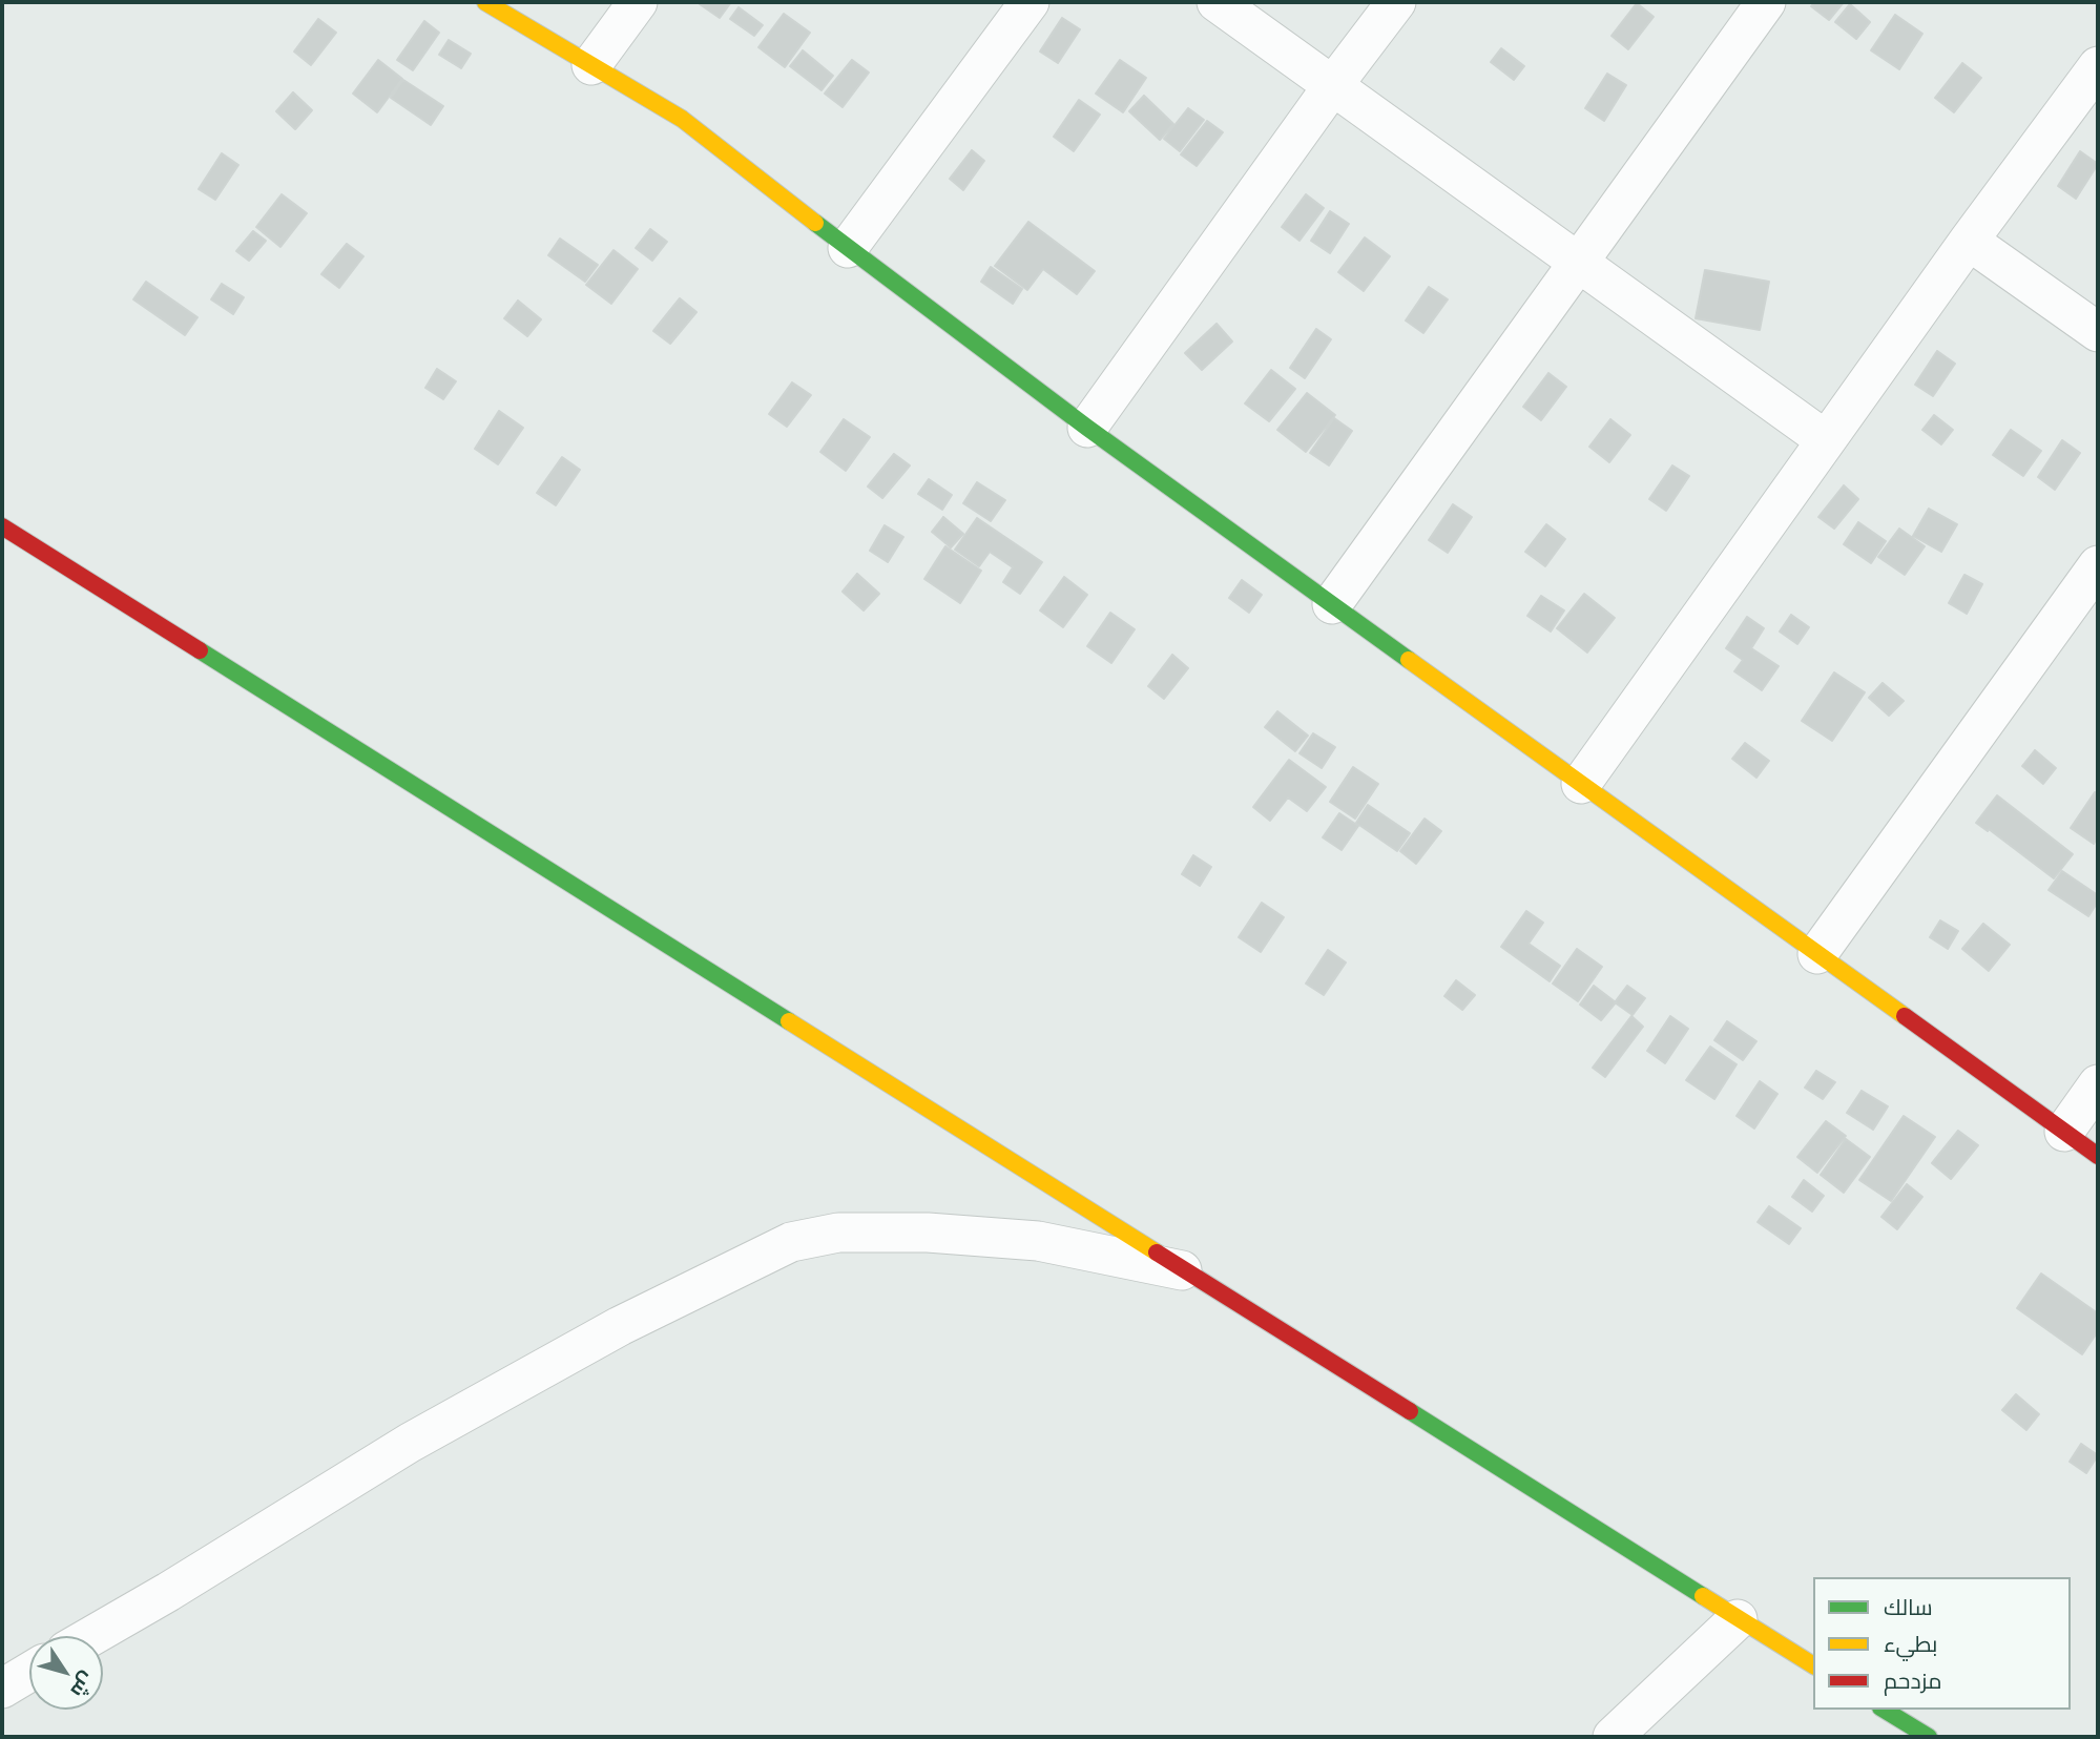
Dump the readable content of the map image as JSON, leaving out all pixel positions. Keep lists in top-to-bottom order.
{
  "legend": ["سالك", "بطيء", "مزدحم"],
  "north": "bottom right"
}
